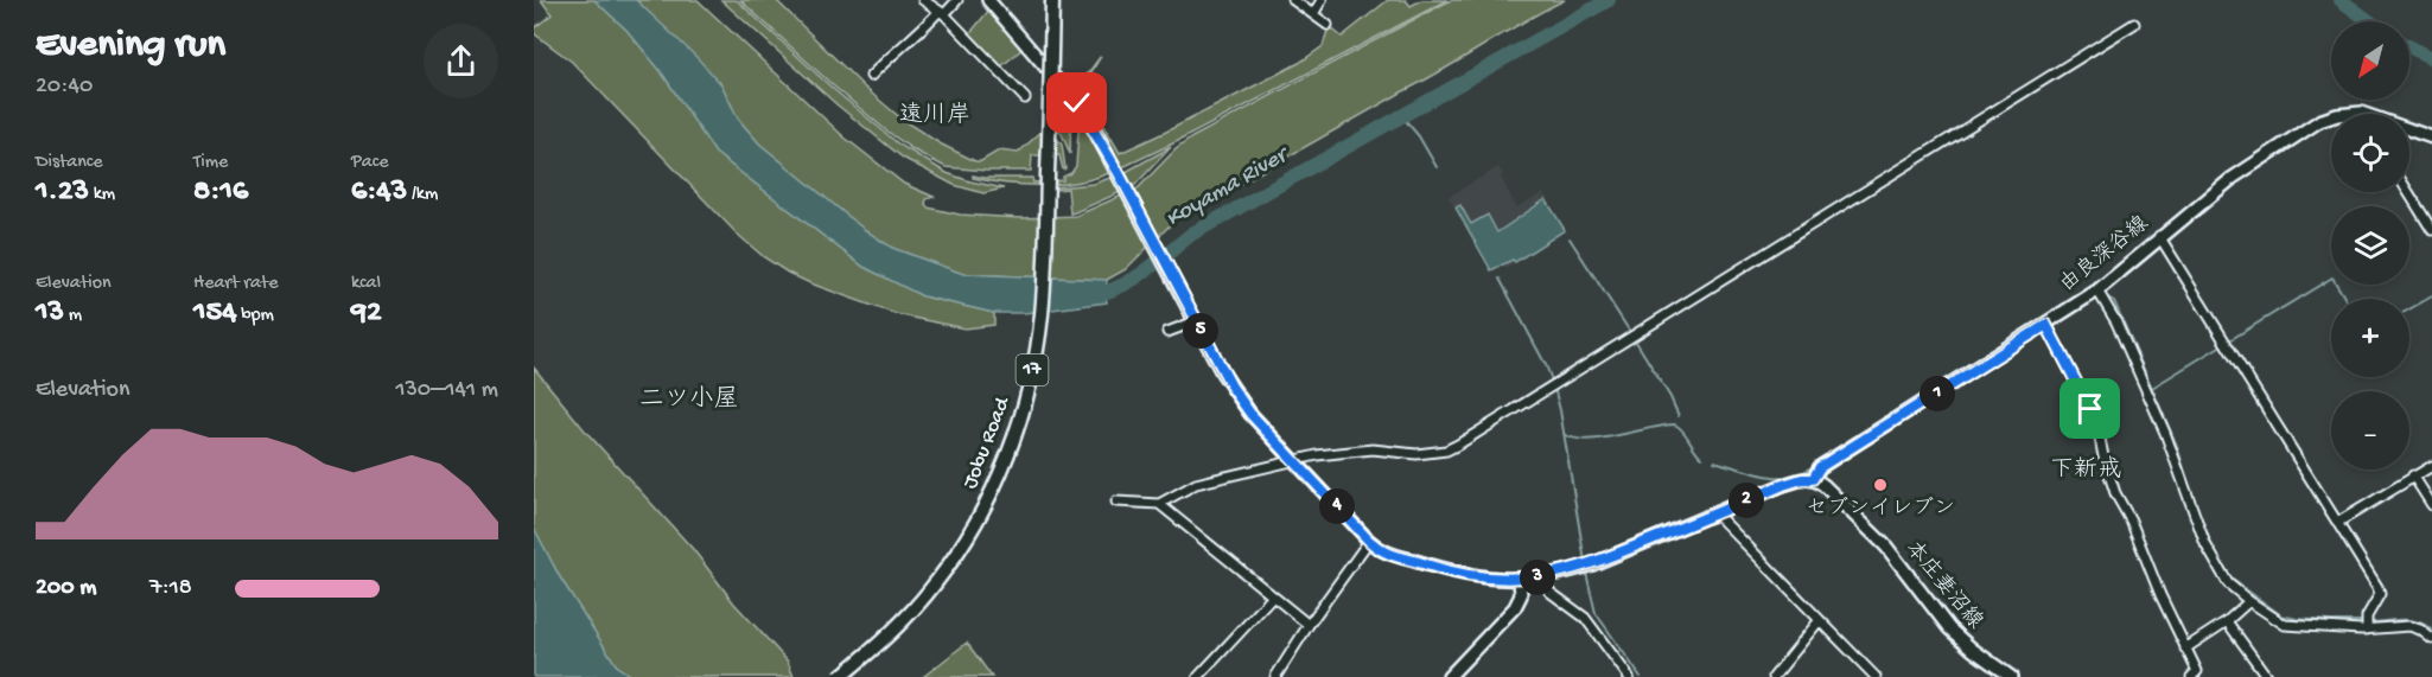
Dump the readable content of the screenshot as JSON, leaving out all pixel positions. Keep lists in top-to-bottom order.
{
  "streets": {
    "highway": ["17", "Jobu Road"],
    "main road": ["由良深谷線", "本庄妻沼線"]
  },
  "crossings": [
    ["由良深谷線", "本庄妻沼線"]
  ],
  "districts": ["遠川岸", "二ツ小屋", "下新戒"],
  "water": ["Koyama River"],
  "places": ["セブンイレブン"],
  "north": "bottom left",
  "page": {
    "heading": ["Evening run", "20:40"],
    "map_buttons": ["+", "−"],
    "stats": [
      ["Distance", "1.23 km"],
      ["Time", "8:16"],
      ["Pace", "6:43 /km"],
      ["Elevation", "13 m"],
      ["Heart rate", "154 bpm"],
      ["kcal", "92"]
    ],
    "pins": [
      "5",
      "1",
      "2",
      "4",
      "3"
    ],
    "chart": ["Elevation", "130–141 m"],
    "list": [
      {
        "name": "200 m",
        "note": "7:18"
      }
    ]
  }
}
